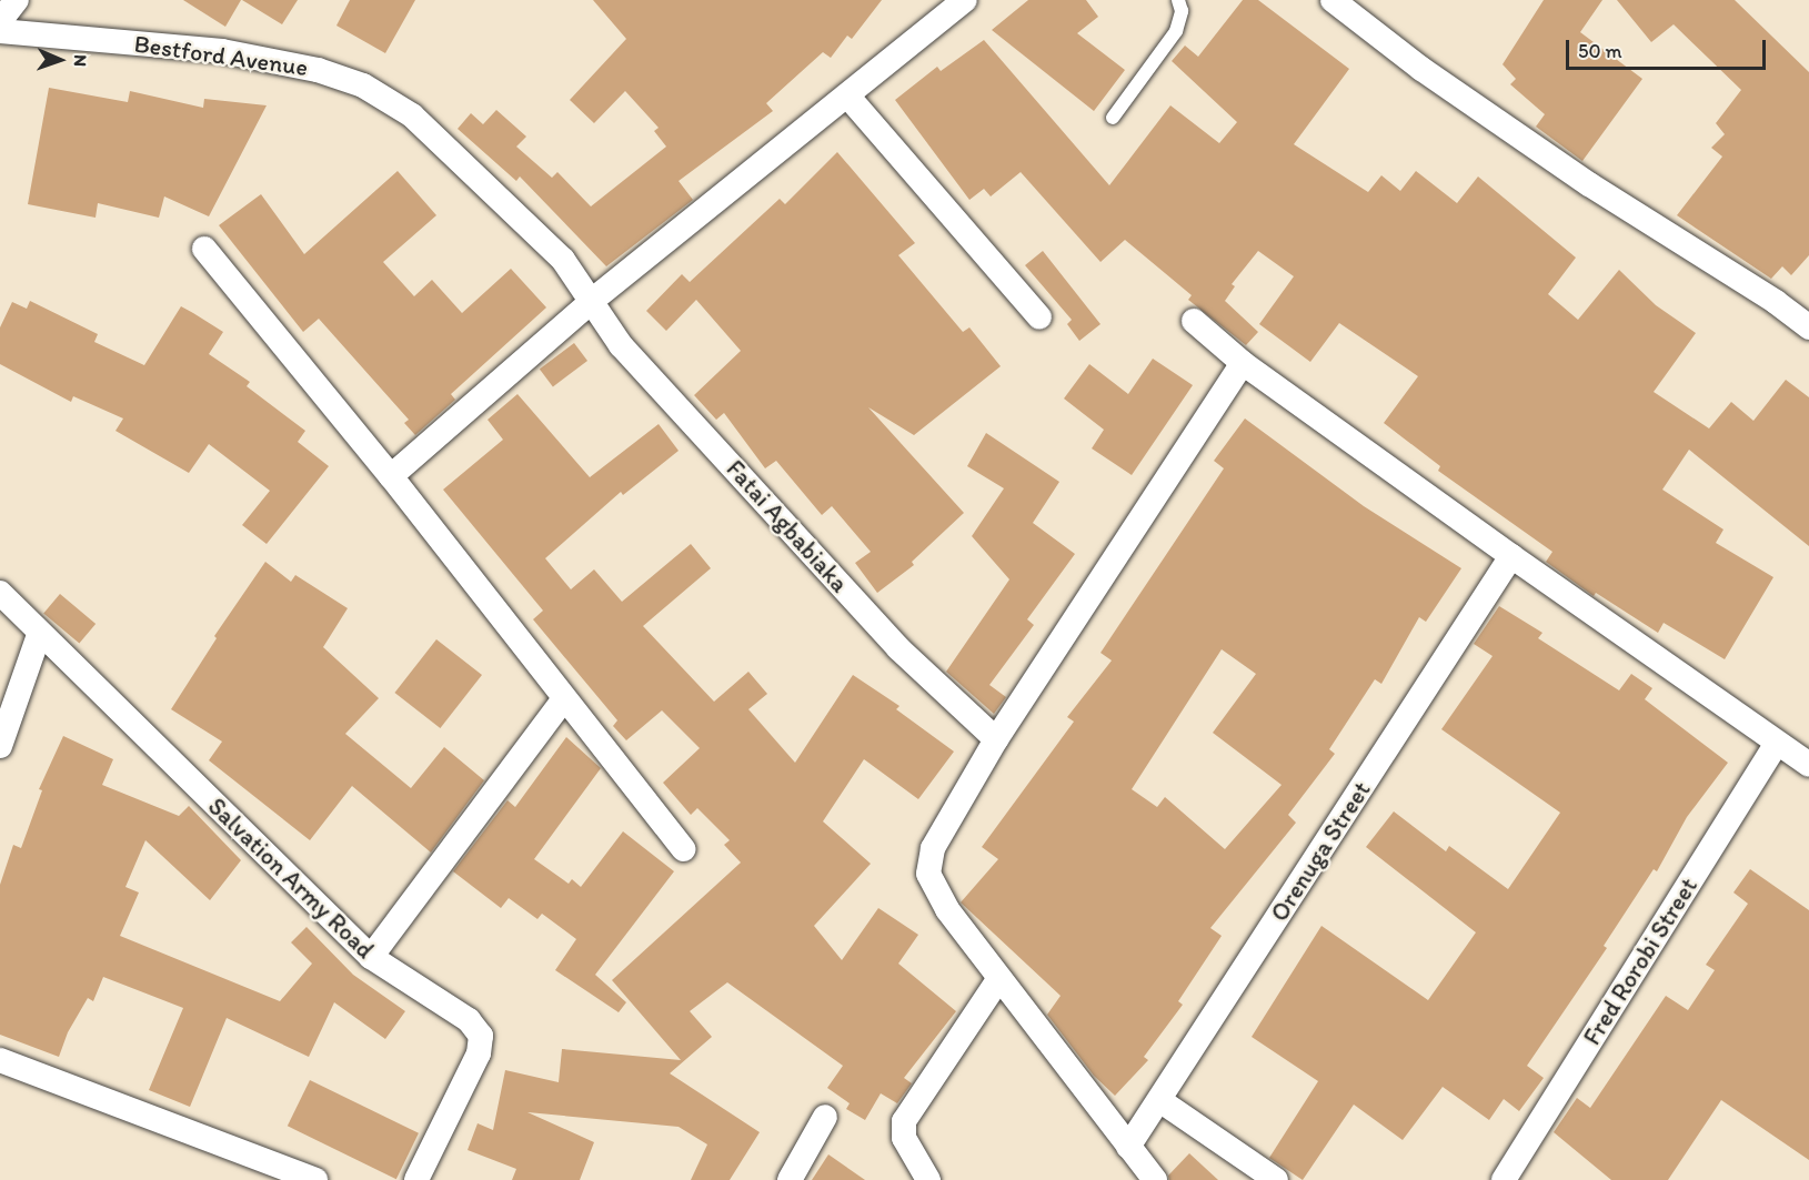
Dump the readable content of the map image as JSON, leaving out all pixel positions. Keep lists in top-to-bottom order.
{
  "streets": {
    "street": [
      "Bestford Avenue",
      "Fatai Agbabiaka",
      "Orenuga Street",
      "Salvation Army Road",
      "Fred Rorobi Street"
    ]
  },
  "crossings": [
    ["Bestford Avenue", "Fatai Agbabiaka"]
  ],
  "scale_bar": "50 m",
  "north": "right"
}
